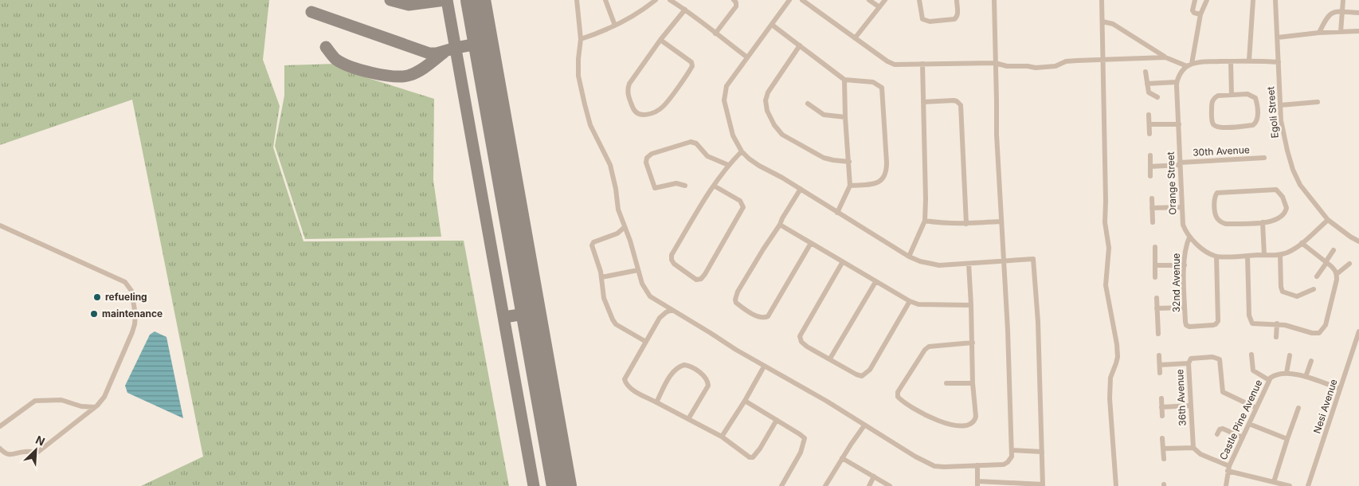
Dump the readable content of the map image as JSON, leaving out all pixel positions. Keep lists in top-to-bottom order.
{
  "streets": {
    "street": [
      "Egoli Street",
      "30th Avenue",
      "Orange Street",
      "32nd Avenue",
      "36th Avenue",
      "Nesi Avenue",
      "Castle Pine Avenue"
    ]
  },
  "crossings": [
    ["30th Avenue", "Orange Street"],
    ["Orange Street", "32nd Avenue"],
    ["36th Avenue", "Castle Pine Avenue"]
  ],
  "places": ["refueling", "maintenance"],
  "north": "top right"
}
